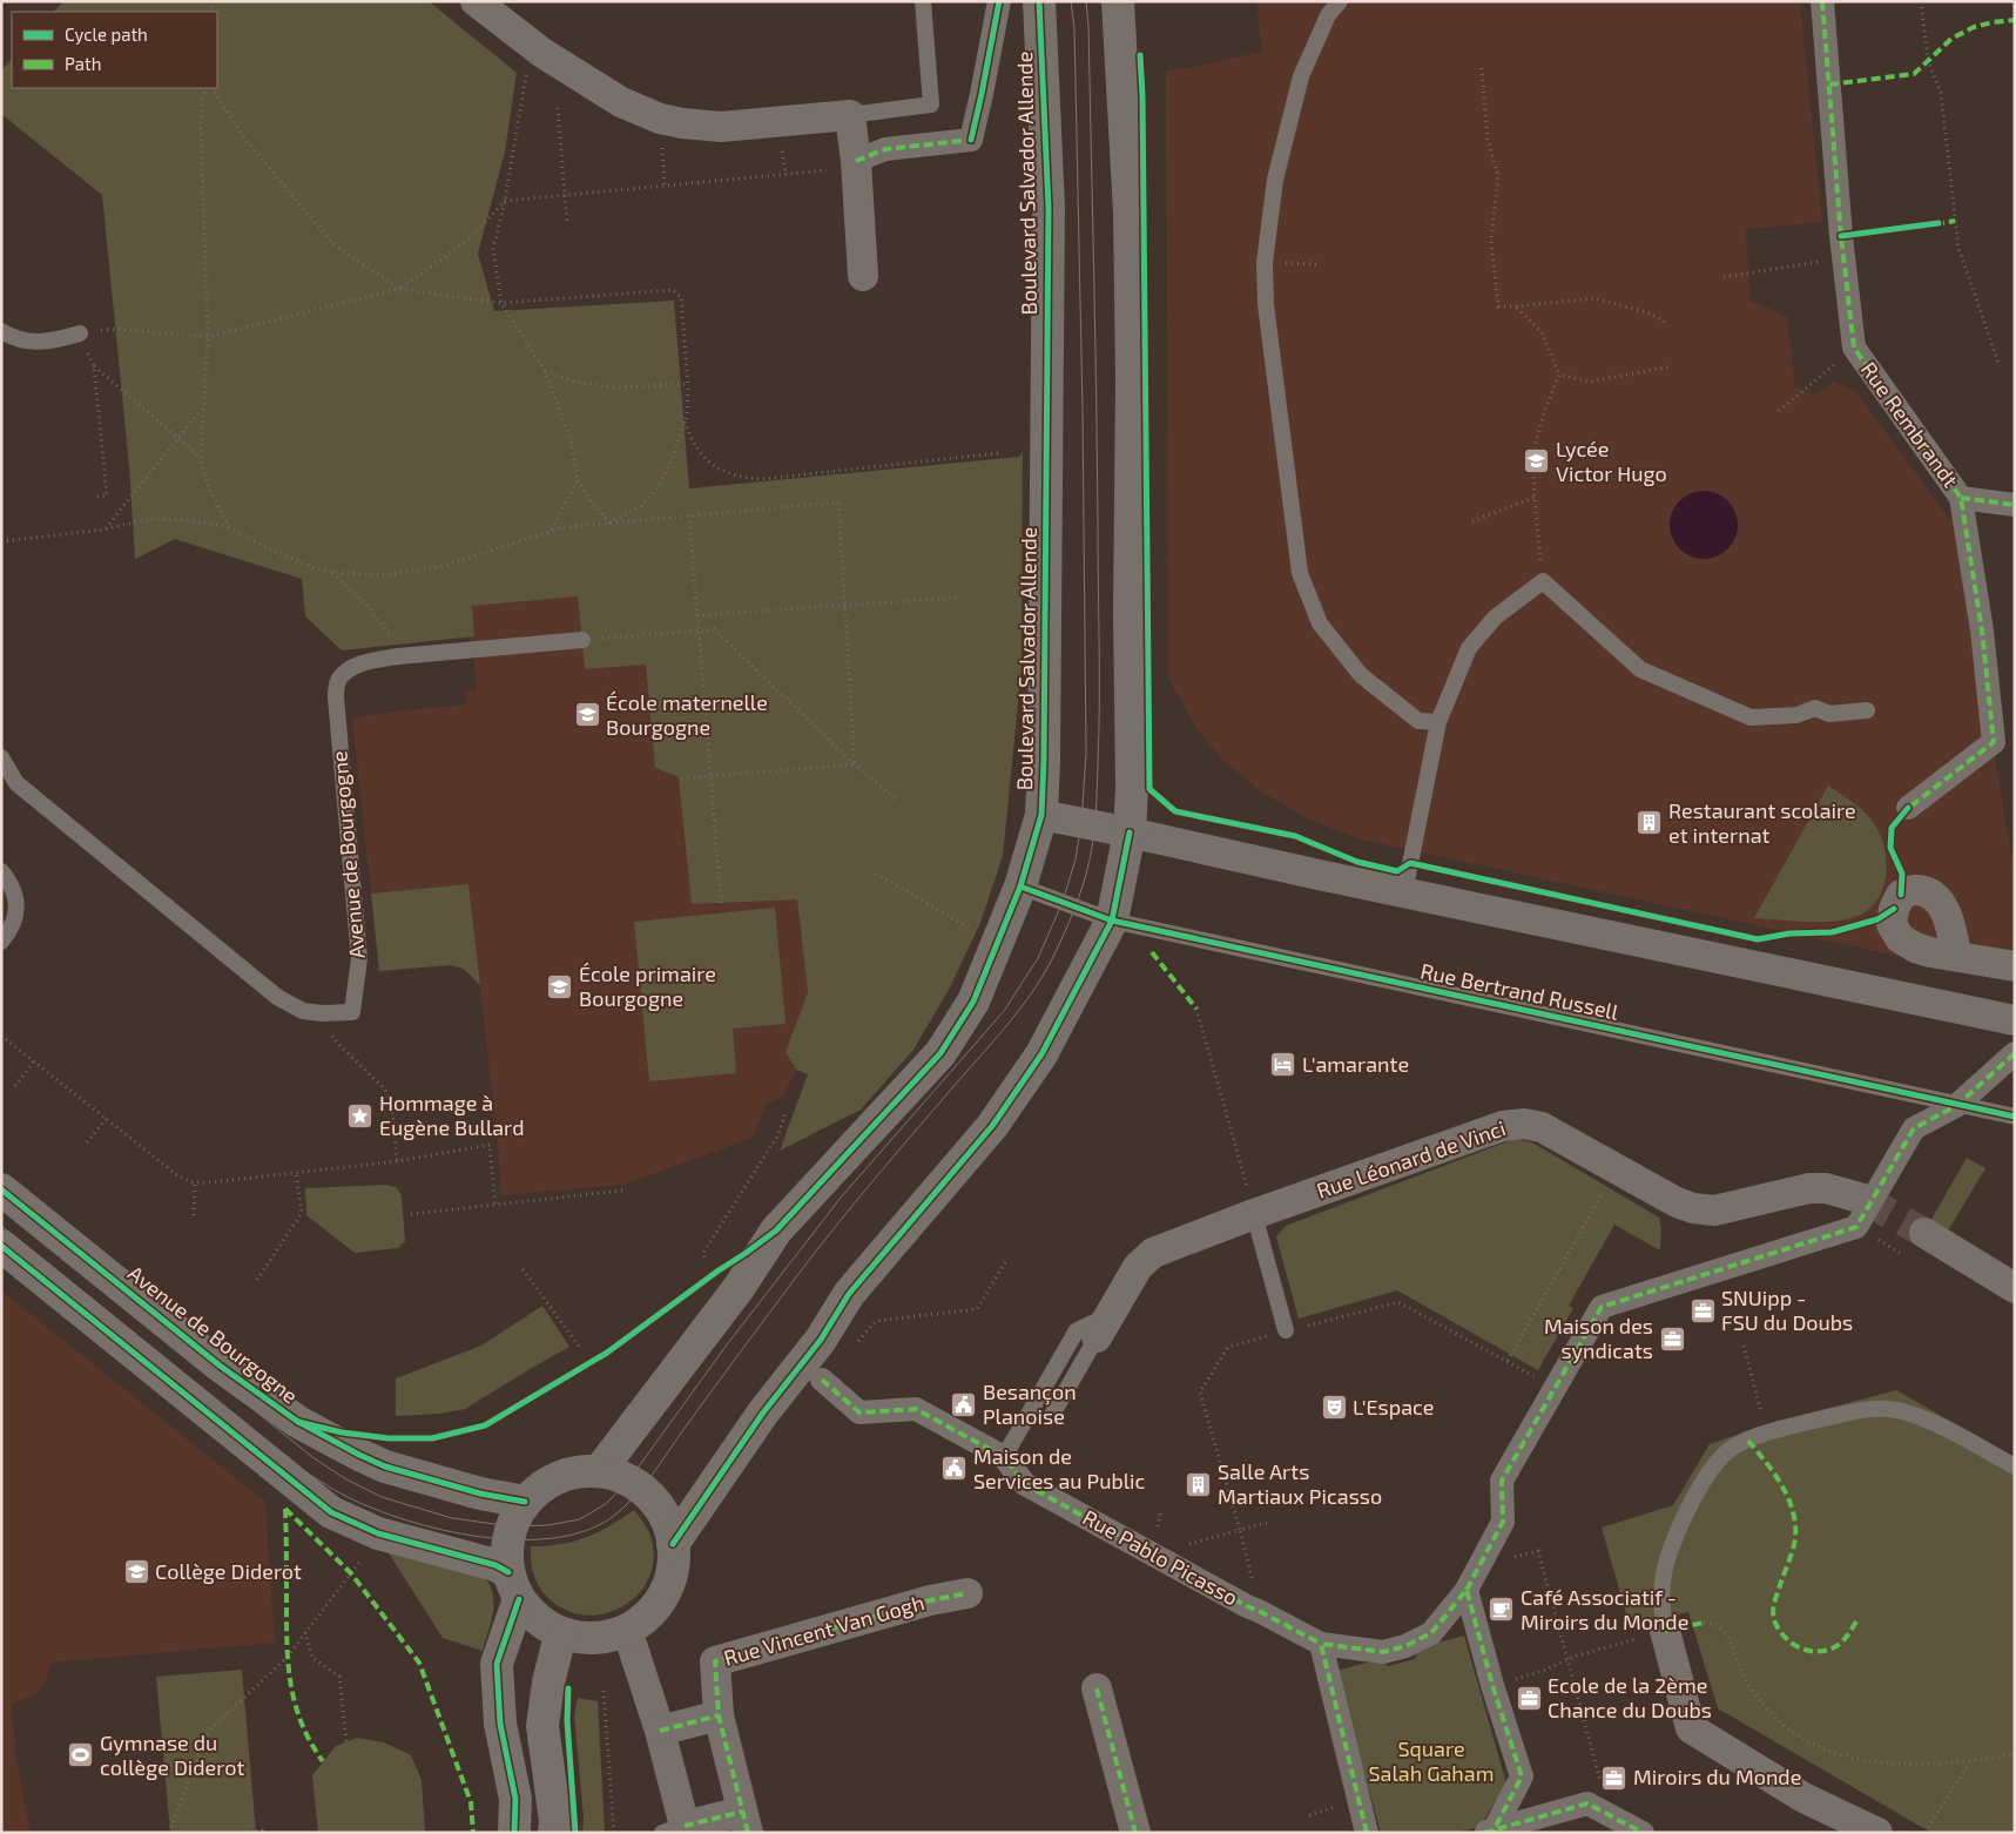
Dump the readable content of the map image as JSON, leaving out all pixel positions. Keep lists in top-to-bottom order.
{
  "streets": {
    "street": [
      "Boulevard Salvador Allende",
      "Rue Rembrandt",
      "Avenue de Bourgogne",
      "Rue Léonard de Vinci",
      "Rue Pablo Picasso",
      "Rue Vincent Van Gogh"
    ],
    "lane": ["Rue Bertrand Russell"]
  },
  "crossings": [
    ["Boulevard Salvador Allende", "Avenue de Bourgogne"],
    ["Boulevard Salvador Allende", "Rue Bertrand Russell"]
  ],
  "parks": ["Square Salah Gaham"],
  "places": {
    "school or university": [
      "Lycée Victor Hugo",
      "École maternelle Bourgogne",
      "École primaire Bourgogne",
      "Collège Diderot"
    ],
    "building": ["Restaurant scolaire et internat", "Salle Arts Martiaux Picasso"],
    "hotel": ["L'amarante"],
    "place": ["Hommage à Eugène Bullard"],
    "office": [
      "SNUipp - FSU du Doubs",
      "Maison des syndicats",
      "Ecole de la 2ème Chance du Doubs",
      "Miroirs du Monde"
    ],
    "public building": ["Besançon Planoise", "Maison de Services au Public"],
    "theatre": ["L'Espace"],
    "cafe": ["Café Associatif - Miroirs du Monde"],
    "sports": ["Gymnase du collège Diderot"]
  },
  "legend": ["Cycle path", "Path"]
}
